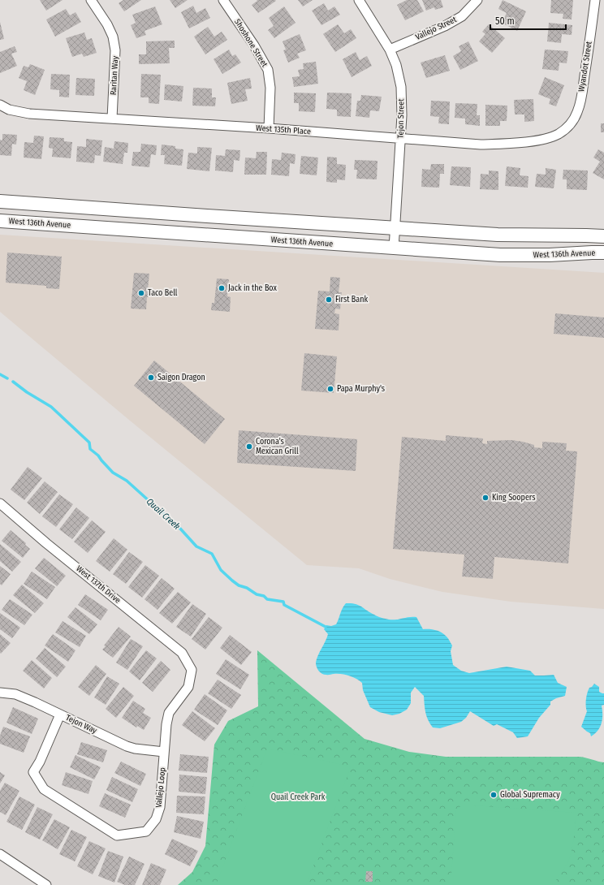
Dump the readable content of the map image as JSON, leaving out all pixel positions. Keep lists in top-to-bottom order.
{
  "streets": {
    "main road": ["West 136th Avenue"],
    "street": [
      "Vallejo Street",
      "Shoshone Street",
      "Wyandot Street",
      "Raritan Way",
      "Tejon Street",
      "West 135th Place",
      "West 137th Drive",
      "Tejon Way",
      "Vallejo Loop"
    ]
  },
  "crossings": [
    ["Vallejo Street", "Tejon Street"],
    ["Shoshone Street", "West 135th Place"],
    ["Wyandot Street", "West 135th Place"],
    ["Raritan Way", "West 135th Place"],
    ["Tejon Street", "West 135th Place"],
    ["Tejon Street", "West 136th Avenue"],
    ["West 137th Drive", "Vallejo Loop"],
    ["Tejon Way", "Vallejo Loop"]
  ],
  "water": ["Quail Creek"],
  "parks": ["Quail Creek Park"],
  "places": [
    "Jack in the Box",
    "Taco Bell",
    "First Bank",
    "Saigon Dragon",
    "Papa Murphy's",
    "Corona's Mexican Grill",
    "King Soopers",
    "Global Supremacy"
  ],
  "scale_bar": "50 m"
}
